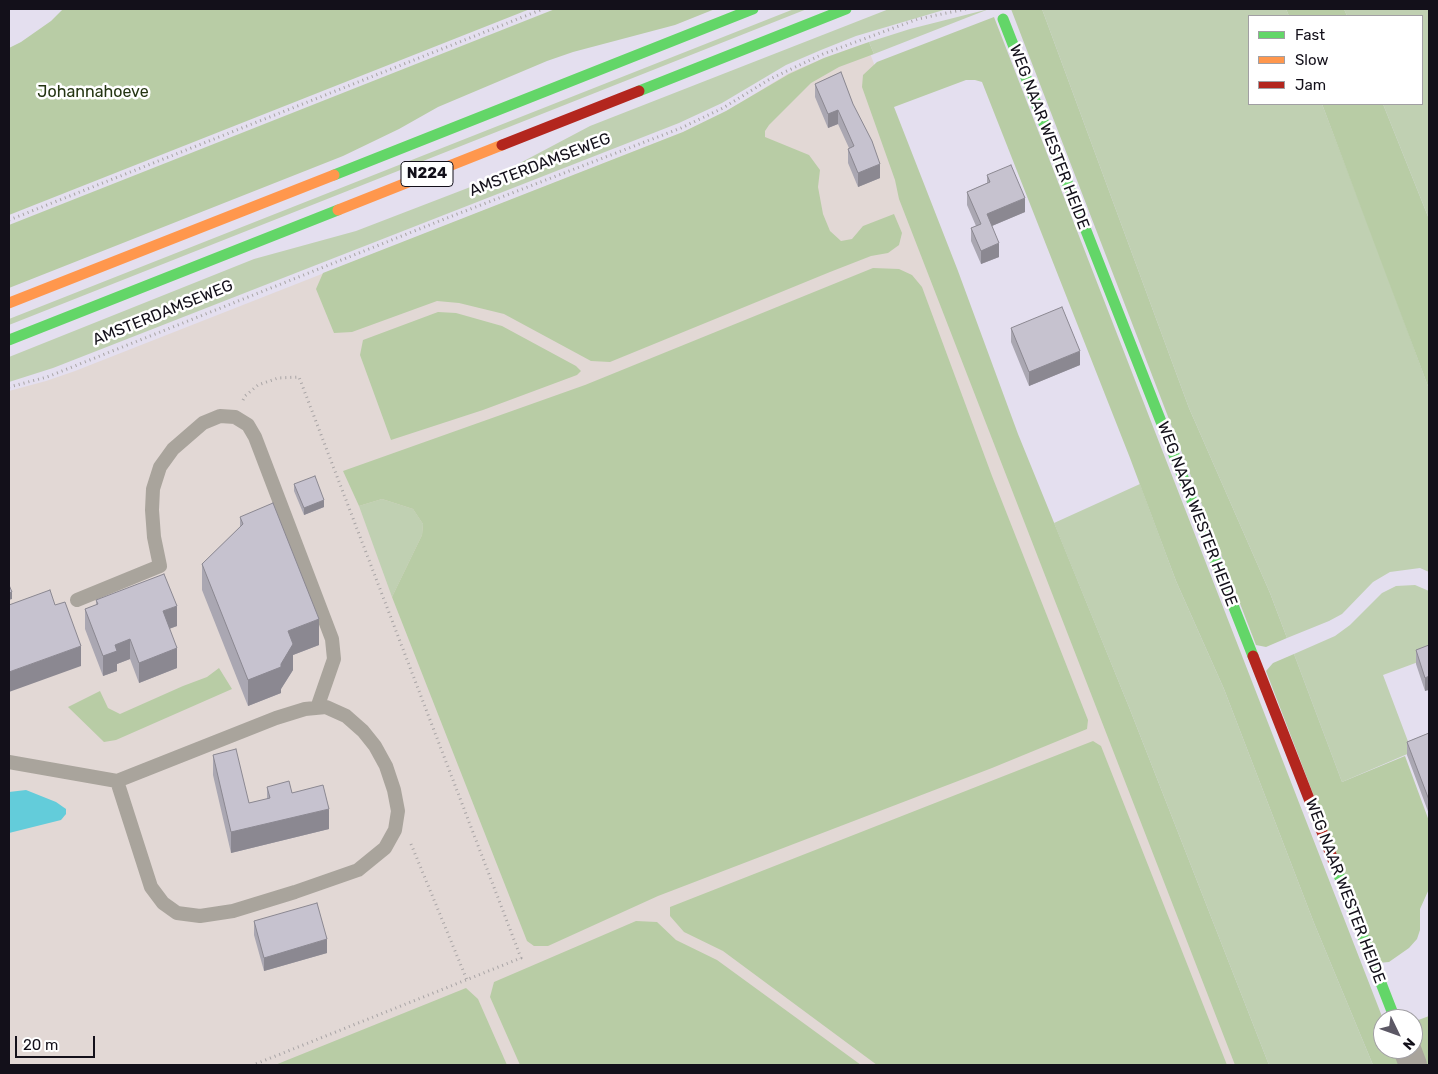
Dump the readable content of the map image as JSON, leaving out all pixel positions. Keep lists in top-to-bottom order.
{
  "streets": {
    "main road": ["WEG NAAR WESTER HEIDE", "AMSTERDAMSEWEG", "N224"]
  },
  "parks": ["Johannahoeve"],
  "legend": ["Fast", "Slow", "Jam"],
  "scale_bar": "20 m",
  "north": "bottom right"
}
